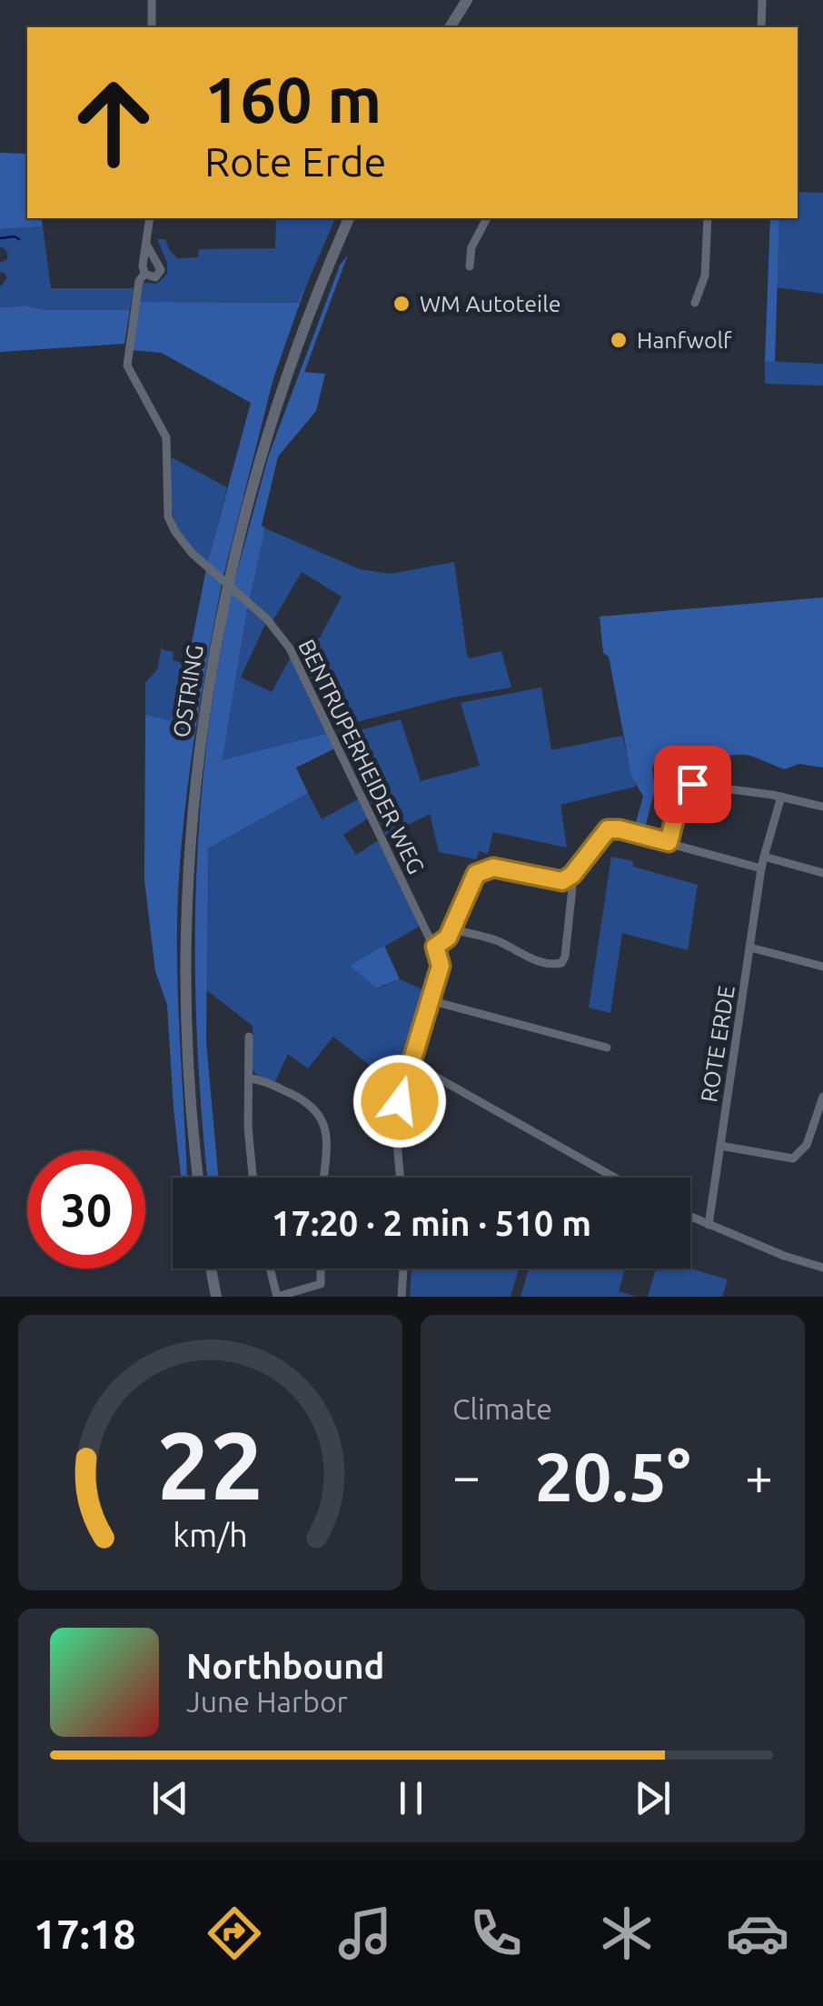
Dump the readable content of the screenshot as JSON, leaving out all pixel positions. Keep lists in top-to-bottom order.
{
  "streets": {
    "main road": ["OSTRING"],
    "street": ["BENTRUPERHEIDER WEG", "ROTE ERDE"]
  },
  "places": ["WM Autoteile", "Hanfwolf"],
  "page": {
    "turn": ["160 m", "Rote Erde"],
    "limit": "30",
    "trip": "17:20 · 2 min · 510 m",
    "tile": "Climate",
    "heat": ["−", "20.5°", "+"],
    "song": ["Northbound", "June Harbor"],
    "tabs": "17:18",
    "gauge": ["22", "km/h"]
  }
}
